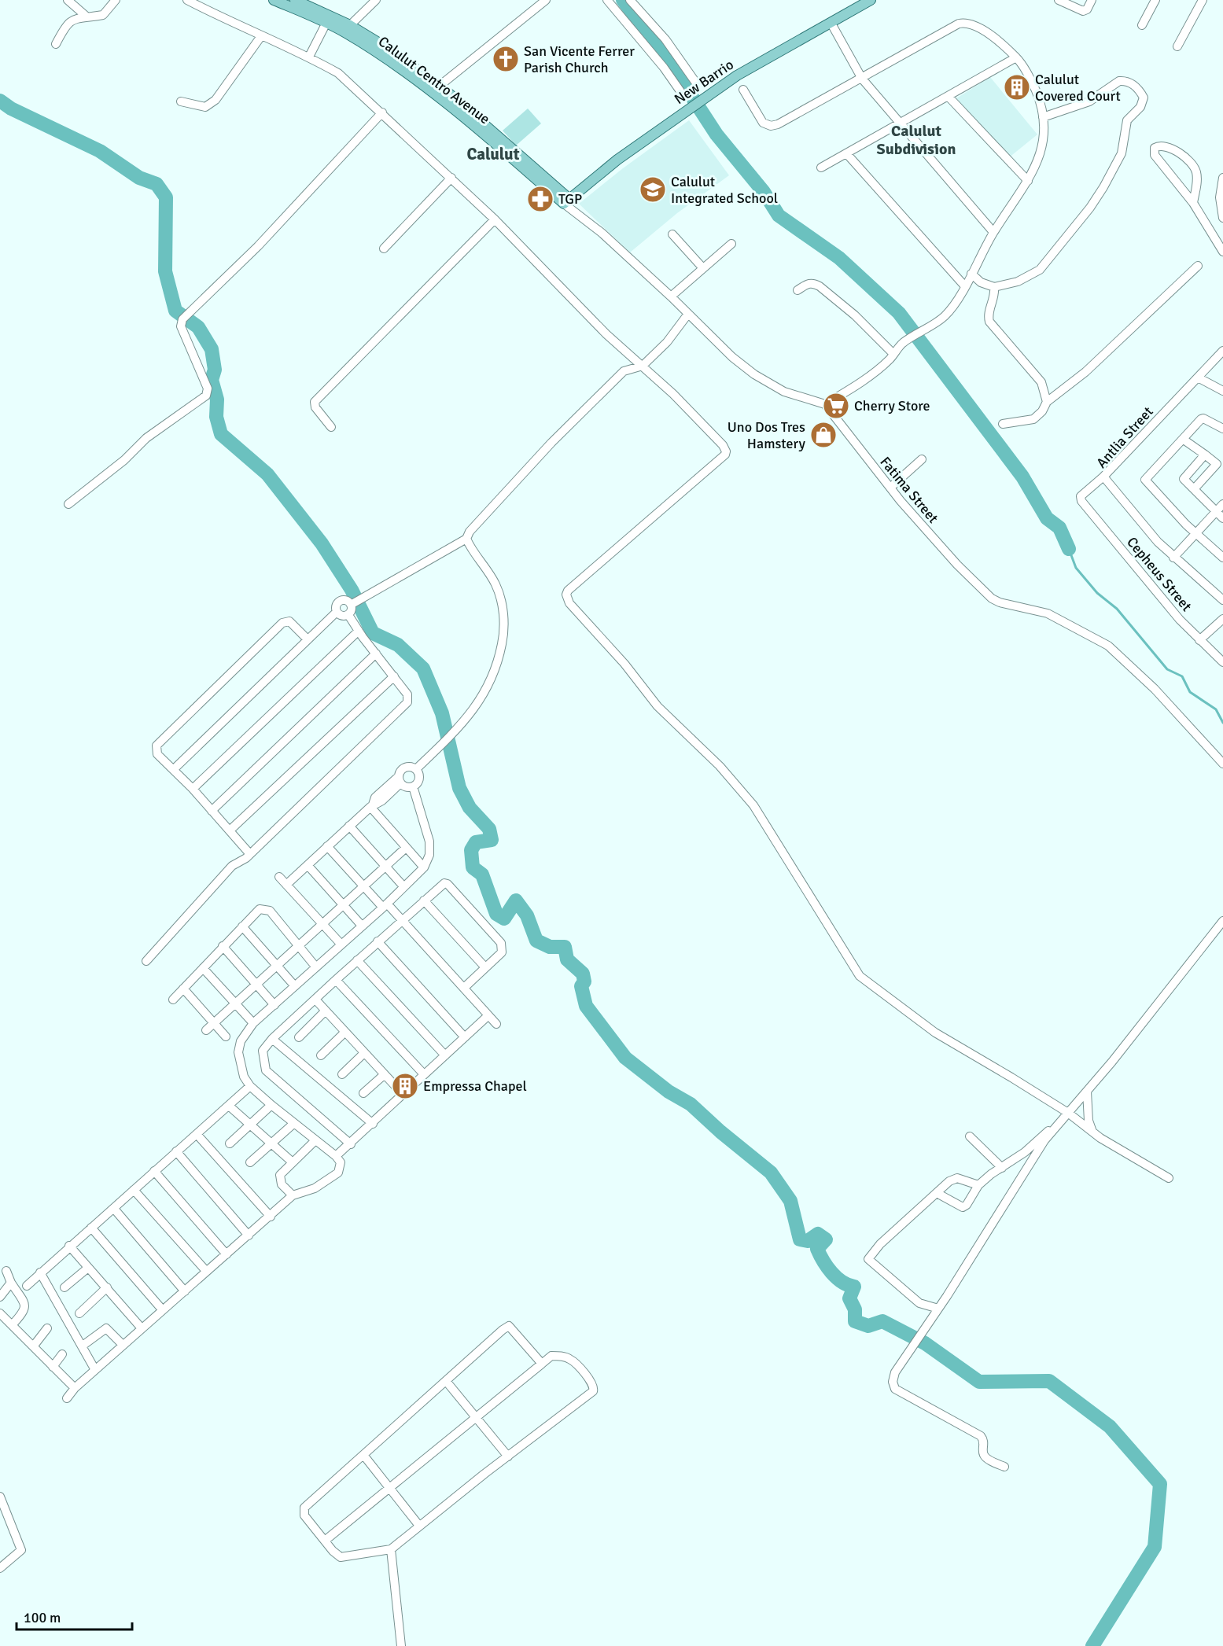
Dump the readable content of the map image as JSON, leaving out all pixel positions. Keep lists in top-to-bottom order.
{
  "streets": {
    "main road": ["Calulut Centro Avenue", "New Barrio"],
    "street": ["Antlia Street", "Fatima Street", "Cepheus Street"]
  },
  "crossings": [
    ["Calulut Centro Avenue", "New Barrio"],
    ["Antlia Street", "Cepheus Street"]
  ],
  "districts": ["Calulut Subdivision", "Calulut"],
  "places": {
    "church": ["San Vicente Ferrer Parish Church"],
    "building": ["Calulut Covered Court", "Empressa Chapel"],
    "school or university": ["Calulut Integrated School"],
    "pharmacy": ["TGP"],
    "supermarket": ["Cherry Store"],
    "shop": ["Uno Dos Tres Hamstery"]
  },
  "scale_bar": "100 m"
}
